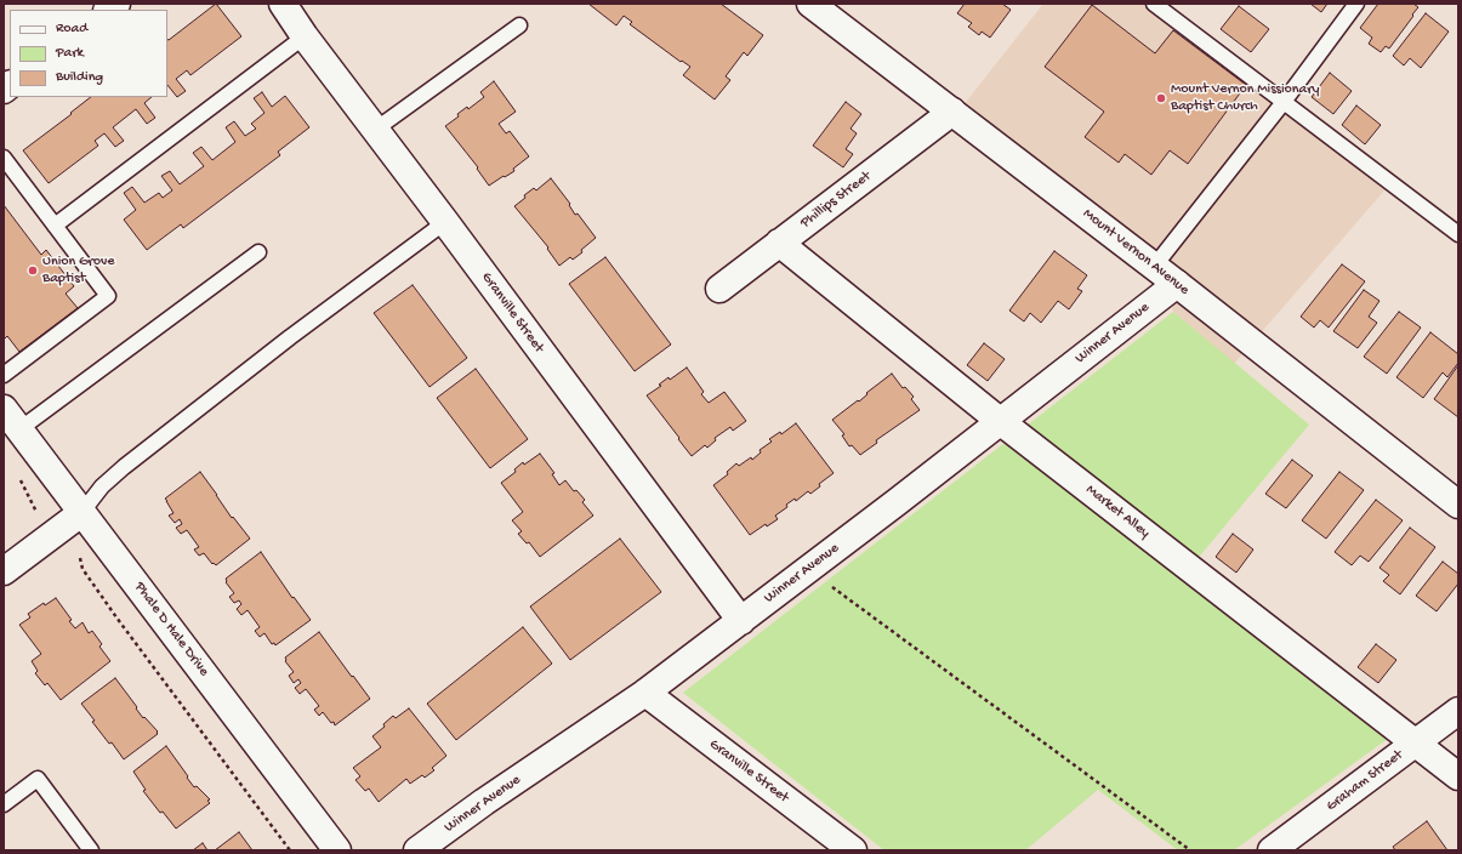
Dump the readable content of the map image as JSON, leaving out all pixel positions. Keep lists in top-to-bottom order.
{
  "streets": {
    "street": [
      "Phillips Street",
      "Mount Vernon Avenue",
      "Granville Street",
      "Winner Avenue",
      "Market Alley",
      "Phale D Hale Drive",
      "Graham Street"
    ]
  },
  "crossings": [
    ["Phillips Street", "Mount Vernon Avenue"],
    ["Phillips Street", "Market Alley"],
    ["Mount Vernon Avenue", "Winner Avenue"],
    ["Granville Street", "Winner Avenue"],
    ["Winner Avenue", "Market Alley"],
    ["Market Alley", "Graham Street"]
  ],
  "places": ["Mount Vernon Missionary Baptist Church", "Union Grove Baptist"],
  "legend": ["Road", "Park", "Building"]
}
